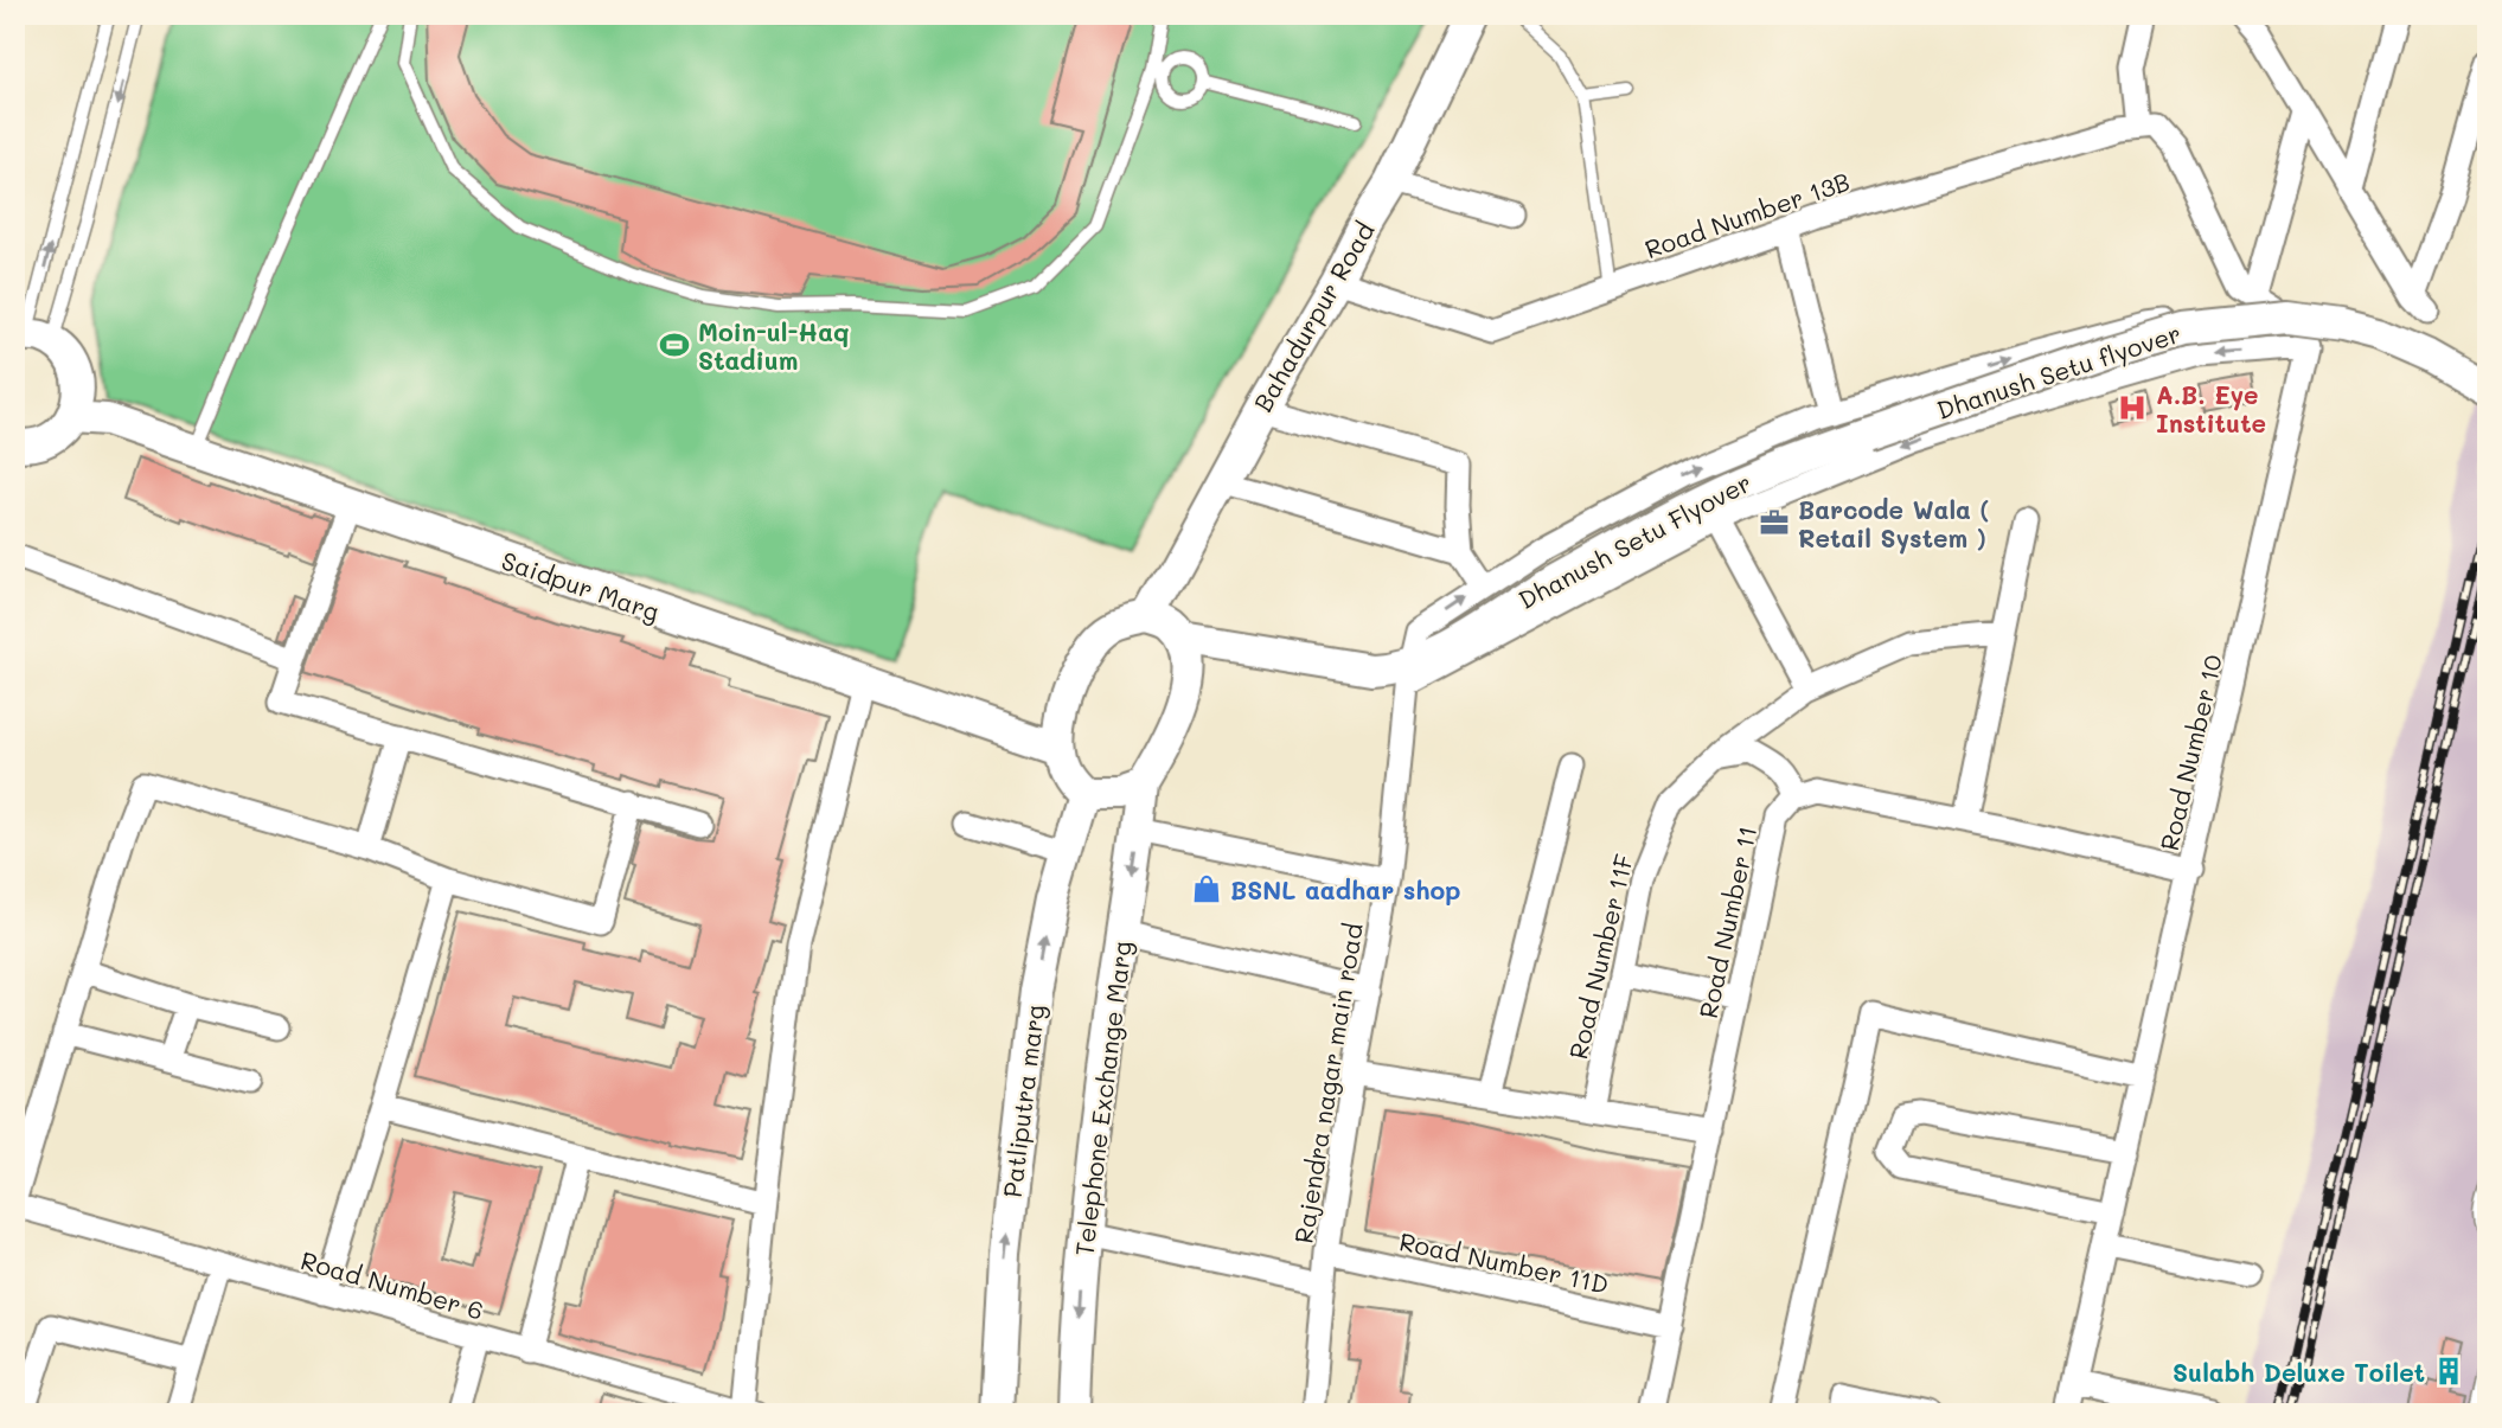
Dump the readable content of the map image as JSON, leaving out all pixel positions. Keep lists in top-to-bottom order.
{
  "streets": {
    "main road": [
      "Bahadurpur Road",
      "Dhanush Setu flyover",
      "Dhanush Setu Flyover",
      "Saidpur Marg",
      "Telephone Exchange Marg",
      "Patliputra marg"
    ],
    "street": [
      "Road Number 13B",
      "Road Number 10",
      "Road Number 11",
      "Road Number 11F",
      "Rajendra nagar main road",
      "Road Number 11D",
      "Road Number 6"
    ]
  },
  "crossings": [
    ["Road Number 13B", "Bahadurpur Road"],
    ["Bahadurpur Road", "Saidpur Marg"],
    ["Bahadurpur Road", "Telephone Exchange Marg"],
    ["Bahadurpur Road", "Patliputra marg"],
    ["Dhanush Setu flyover", "Dhanush Setu Flyover"],
    ["Dhanush Setu Flyover", "Rajendra nagar main road"],
    ["Saidpur Marg", "Telephone Exchange Marg"],
    ["Saidpur Marg", "Patliputra marg"],
    ["Road Number 11", "Road Number 11D"],
    ["Rajendra nagar main road", "Road Number 11D"],
    ["Telephone Exchange Marg", "Patliputra marg"]
  ],
  "one_way": ["Telephone Exchange Marg", "Patliputra marg"],
  "places": {
    "sports": ["Moin-ul-Haq Stadium"],
    "hospital": ["A.B. Eye Institute"],
    "office": ["Barcode Wala ( Retail System )"],
    "shop": ["BSNL aadhar shop"],
    "building": ["Sulabh Deluxe Toilet"]
  }
}
